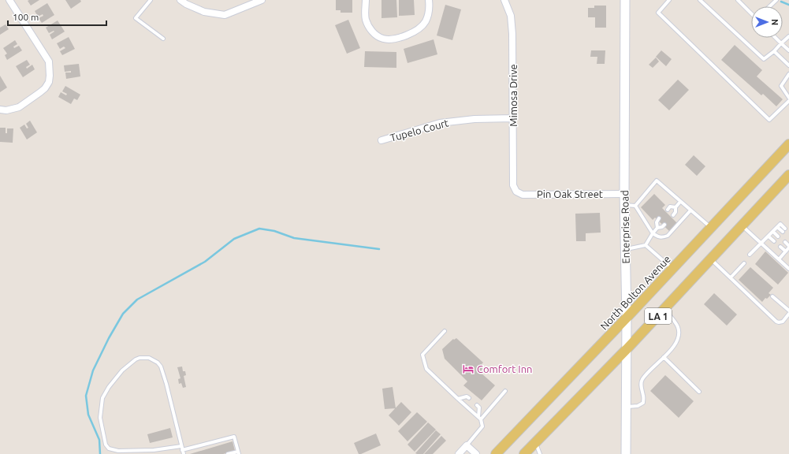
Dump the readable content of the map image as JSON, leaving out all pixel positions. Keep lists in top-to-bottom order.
{
  "streets": {
    "main road": ["North Bolton Avenue", "LA 1"],
    "street": [
      "Mimosa Drive",
      "Tupelo Court",
      "Pin Oak Street",
      "Enterprise Road"
    ]
  },
  "crossings": [
    ["Mimosa Drive", "Tupelo Court"],
    ["Mimosa Drive", "Pin Oak Street"],
    ["Pin Oak Street", "Enterprise Road"],
    ["Enterprise Road", "North Bolton Avenue"],
    ["Enterprise Road", "LA 1"]
  ],
  "places": {
    "hotel": ["Comfort Inn"]
  },
  "scale_bar": "100 m",
  "north": "right"
}
